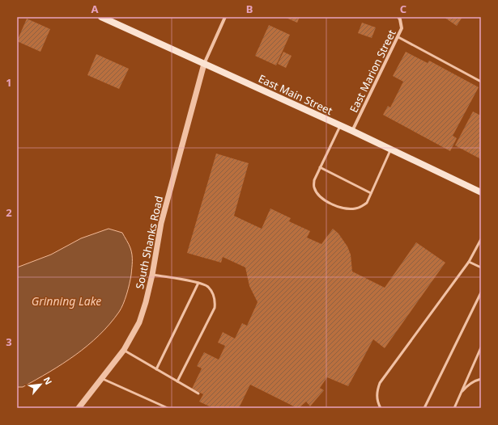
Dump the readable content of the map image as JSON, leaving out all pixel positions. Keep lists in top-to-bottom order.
{
  "streets": {
    "main road": ["East Main Street"],
    "street": ["East Marion Street", "South Shanks Road"]
  },
  "crossings": [
    ["East Marion Street", "East Main Street"],
    ["East Main Street", "South Shanks Road"]
  ],
  "water": ["Grinning Lake"],
  "north": "top right",
  "grid": {
    "columns": ["A", "B", "C"],
    "rows": ["1", "2", "3"]
  }
}
